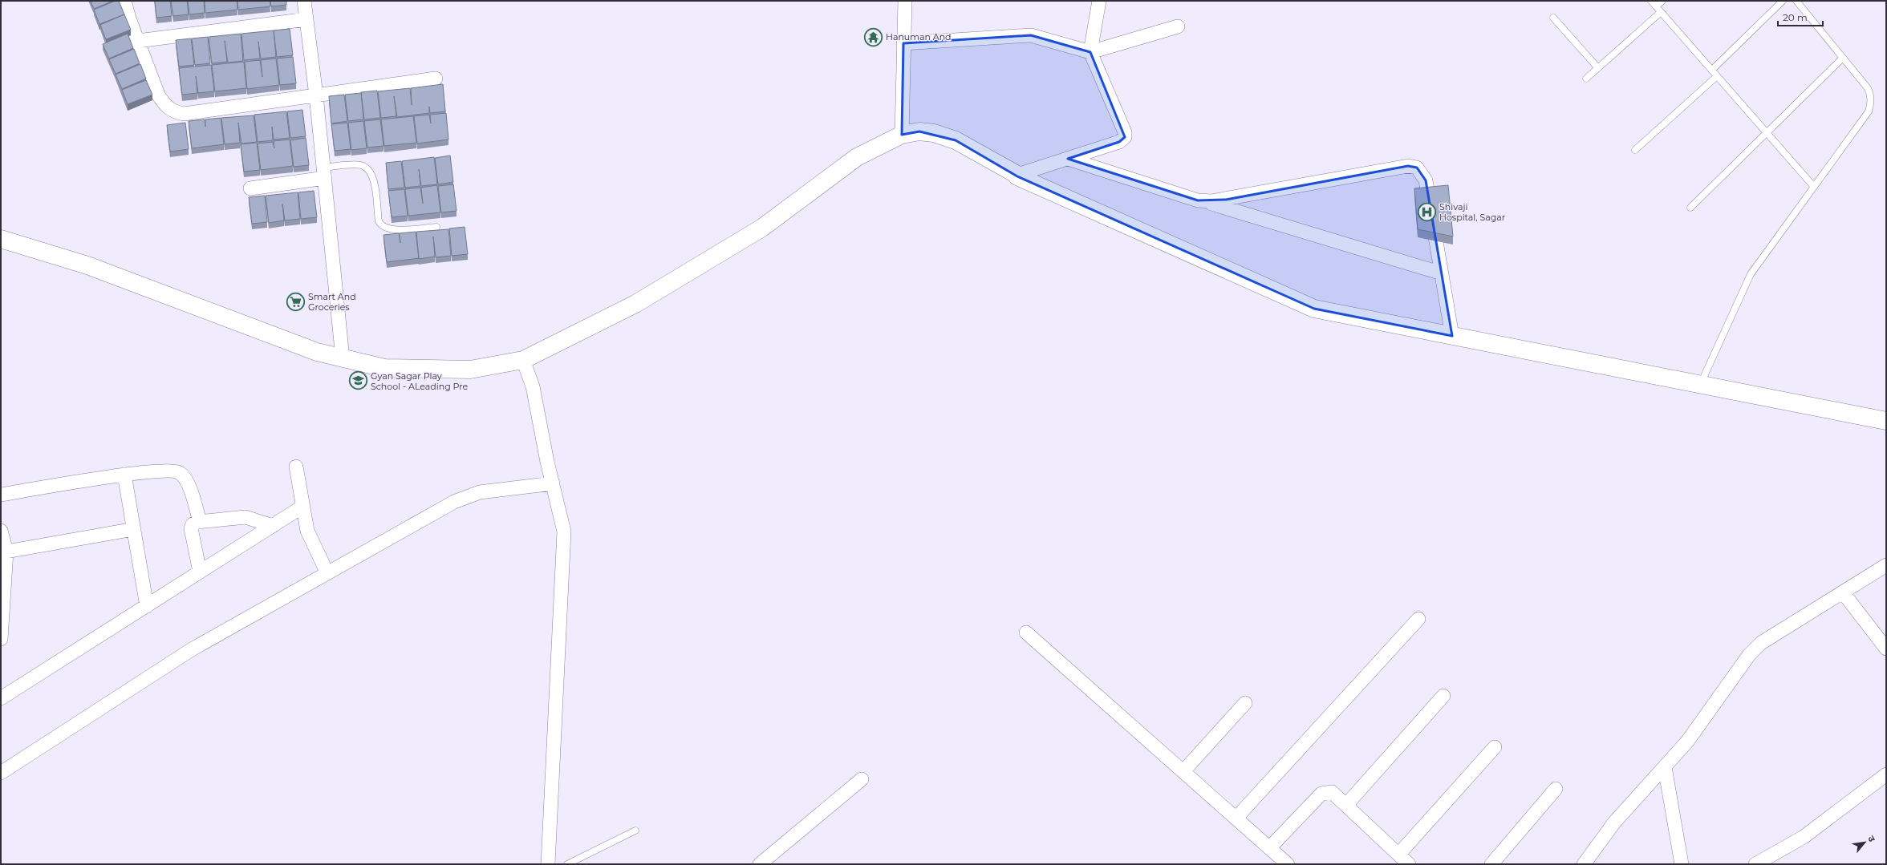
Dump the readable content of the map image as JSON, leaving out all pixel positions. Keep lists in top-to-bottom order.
{
  "places": {
    "temple": ["Hanuman And"],
    "hospital": ["Shivaji Hospital, Sagar"],
    "supermarket": ["Smart And Groceries"],
    "school or university": ["Gyan Sagar Play School - ALeading Pre"]
  },
  "scale_bar": "20 m",
  "north": "top right"
}
